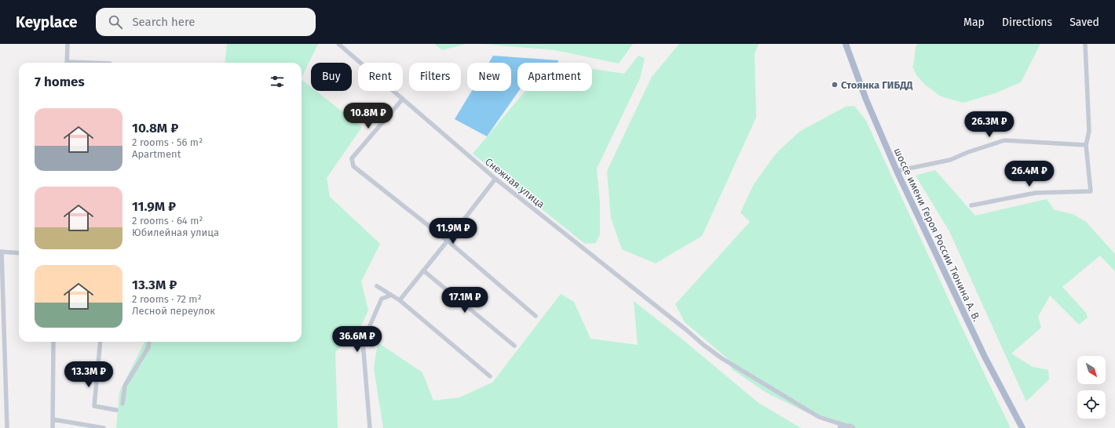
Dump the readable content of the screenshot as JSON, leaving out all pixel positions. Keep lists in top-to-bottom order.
{
  "streets": {
    "main road": ["шоссе имени Героя России Тюнина А. В."],
    "street": ["Снежная улица"]
  },
  "places": ["Стоянка ГИБДД"],
  "north": "bottom right",
  "page": {
    "header": "Keyplace",
    "search": "Search here",
    "nav": ["Map", "Directions", "Saved"],
    "chip": [
      "Buy",
      "Rent",
      "Filters",
      "New",
      "Apartment"
    ],
    "heading": "7 homes",
    "list": [
      {
        "name": "10.8M ₽",
        "note": "2 rooms · 56 m² · Apartment"
      },
      {
        "name": "11.9M ₽",
        "note": "2 rooms · 64 m² · Юбилейная улица"
      },
      {
        "name": "13.3M ₽",
        "note": "2 rooms · 72 m² · Лесной переулок"
      }
    ],
    "price": [
      "10.8M ₽",
      "26.3M ₽",
      "26.4M ₽",
      "11.9M ₽",
      "17.1M ₽",
      "36.6M ₽",
      "13.3M ₽"
    ]
  }
}
